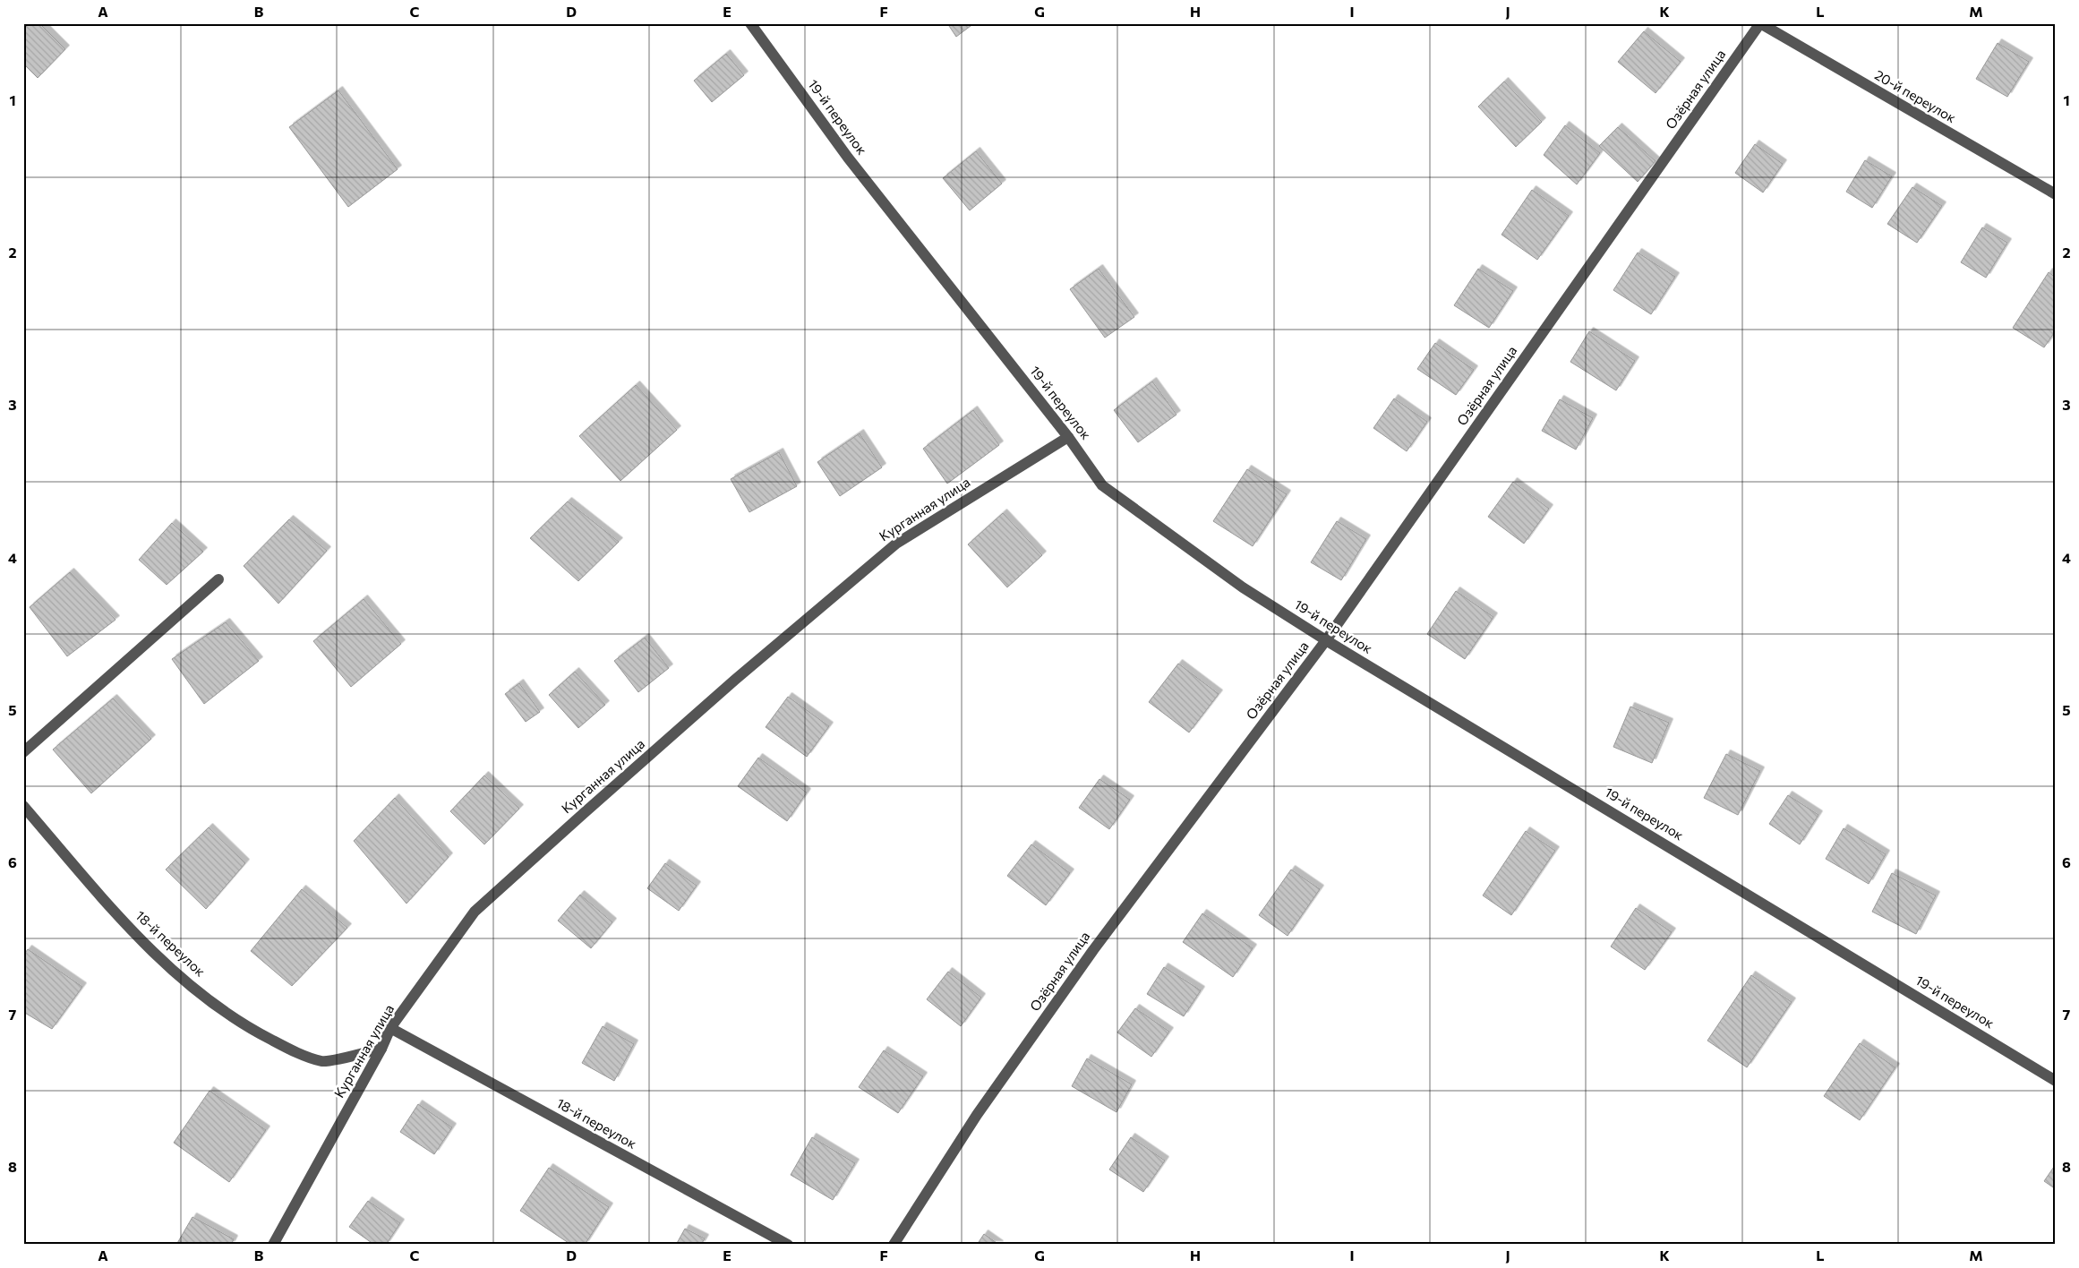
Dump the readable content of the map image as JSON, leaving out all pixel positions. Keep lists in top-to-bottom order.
{
  "streets": {
    "street": [
      "Озёрная улица",
      "20-й переулок",
      "19-й переулок",
      "Курганная улица",
      "18-й переулок"
    ]
  },
  "crossings": [
    ["Озёрная улица", "20-й переулок"],
    ["Озёрная улица", "19-й переулок"],
    ["19-й переулок", "Курганная улица"],
    ["Курганная улица", "18-й переулок"]
  ],
  "grid": {
    "columns": [
      "A",
      "B",
      "C",
      "D",
      "E",
      "F",
      "G",
      "H",
      "I",
      "J",
      "K",
      "L",
      "M"
    ],
    "rows": [
      "1",
      "2",
      "3",
      "4",
      "5",
      "6",
      "7",
      "8"
    ]
  }
}
